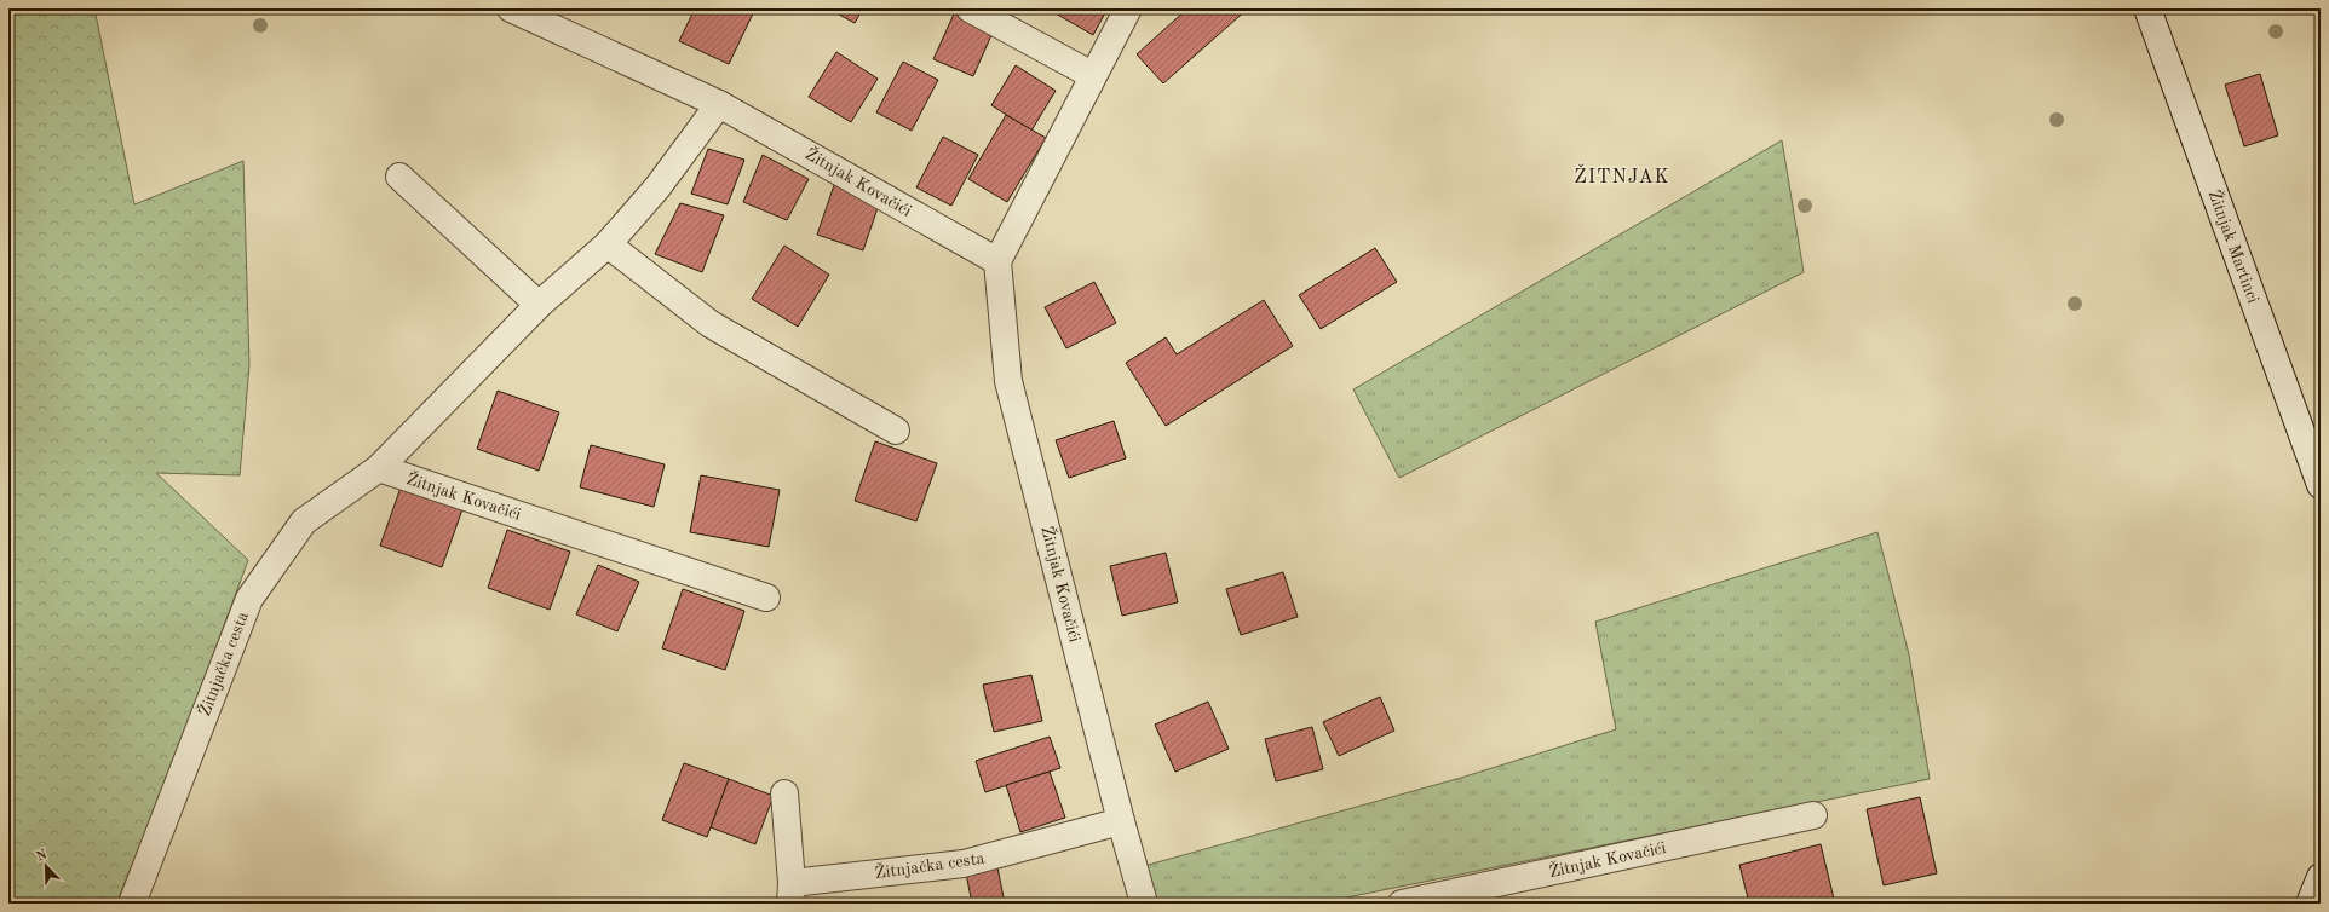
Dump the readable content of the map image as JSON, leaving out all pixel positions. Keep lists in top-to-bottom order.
{
  "streets": {
    "street": ["Žitnjak Kovačići", "Žitnjak Martinci", "Žitnjačka cesta"]
  },
  "crossings": [
    ["Žitnjak Kovačići", "Žitnjačka cesta"]
  ],
  "districts": ["ŽITNJAK"],
  "north": "top left"
}
